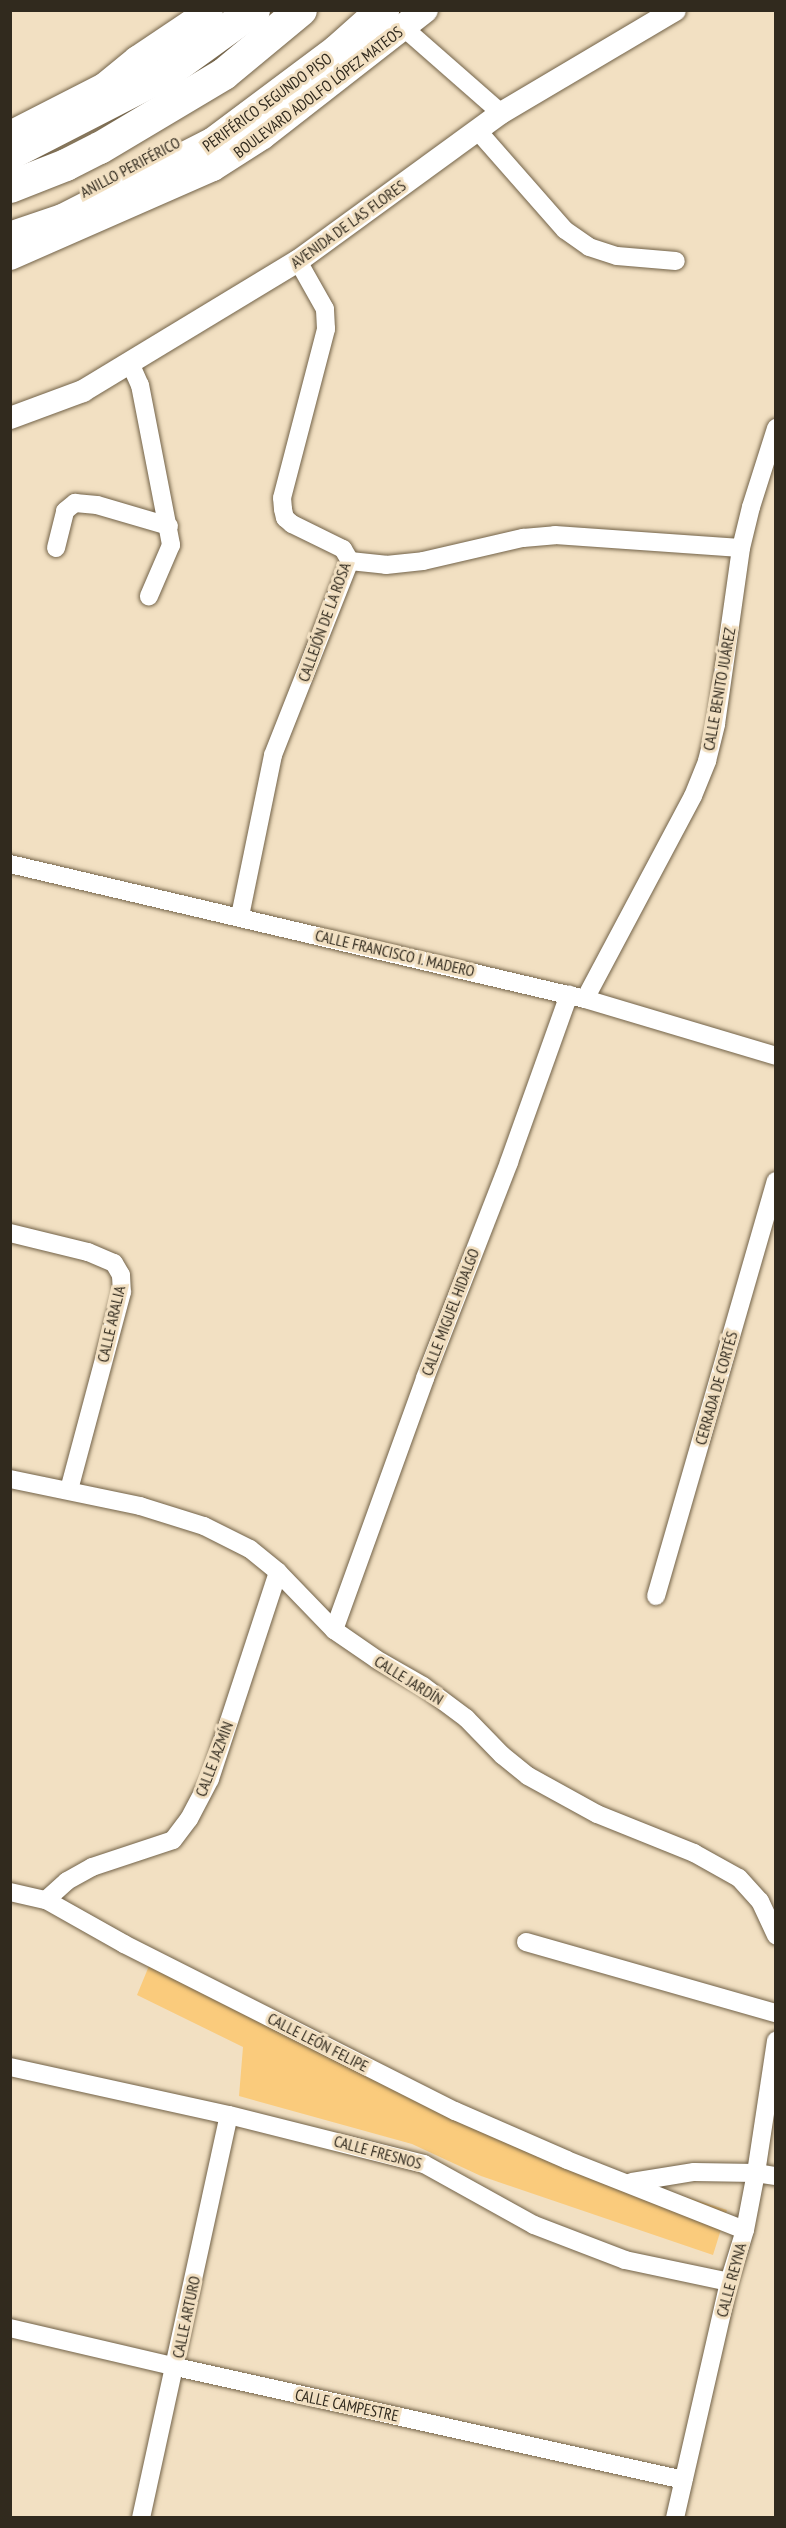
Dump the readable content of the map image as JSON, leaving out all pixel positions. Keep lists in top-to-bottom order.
{
  "streets": {
    "highway": ["PERIFÉRICO SEGUNDO PISO", "ANILLO PERIFÉRICO"],
    "main road": ["BOULEVARD ADOLFO LÓPEZ MATEOS"],
    "street": [
      "AVENIDA DE LAS FLORES",
      "CALLEJÓN DE LA ROSA",
      "CALLE BENITO JUÁREZ",
      "CALLE FRANCISCO I. MADERO",
      "CALLE MIGUEL HIDALGO",
      "CALLE ARALIA",
      "CERRADA DE CORTÉS",
      "CALLE JARDÍN",
      "CALLE JAZMÍN",
      "CALLE LEÓN FELIPE",
      "CALLE FRESNOS",
      "CALLE REYNA",
      "CALLE ARTURO",
      "CALLE CAMPESTRE"
    ]
  },
  "crossings": [
    ["BOULEVARD ADOLFO LÓPEZ MATEOS", "PERIFÉRICO SEGUNDO PISO"],
    ["AVENIDA DE LAS FLORES", "CALLEJÓN DE LA ROSA"],
    ["CALLEJÓN DE LA ROSA", "CALLE FRANCISCO I. MADERO"],
    ["CALLE BENITO JUÁREZ", "CALLE FRANCISCO I. MADERO"],
    ["CALLE BENITO JUÁREZ", "CALLE MIGUEL HIDALGO"],
    ["CALLE FRANCISCO I. MADERO", "CALLE MIGUEL HIDALGO"],
    ["CALLE MIGUEL HIDALGO", "CALLE JARDÍN"],
    ["CALLE ARALIA", "CALLE JARDÍN"],
    ["CALLE JARDÍN", "CALLE JAZMÍN"],
    ["CALLE JAZMÍN", "CALLE LEÓN FELIPE"],
    ["CALLE LEÓN FELIPE", "CALLE REYNA"],
    ["CALLE FRESNOS", "CALLE REYNA"],
    ["CALLE FRESNOS", "CALLE ARTURO"],
    ["CALLE REYNA", "CALLE CAMPESTRE"],
    ["CALLE ARTURO", "CALLE CAMPESTRE"]
  ]
}
